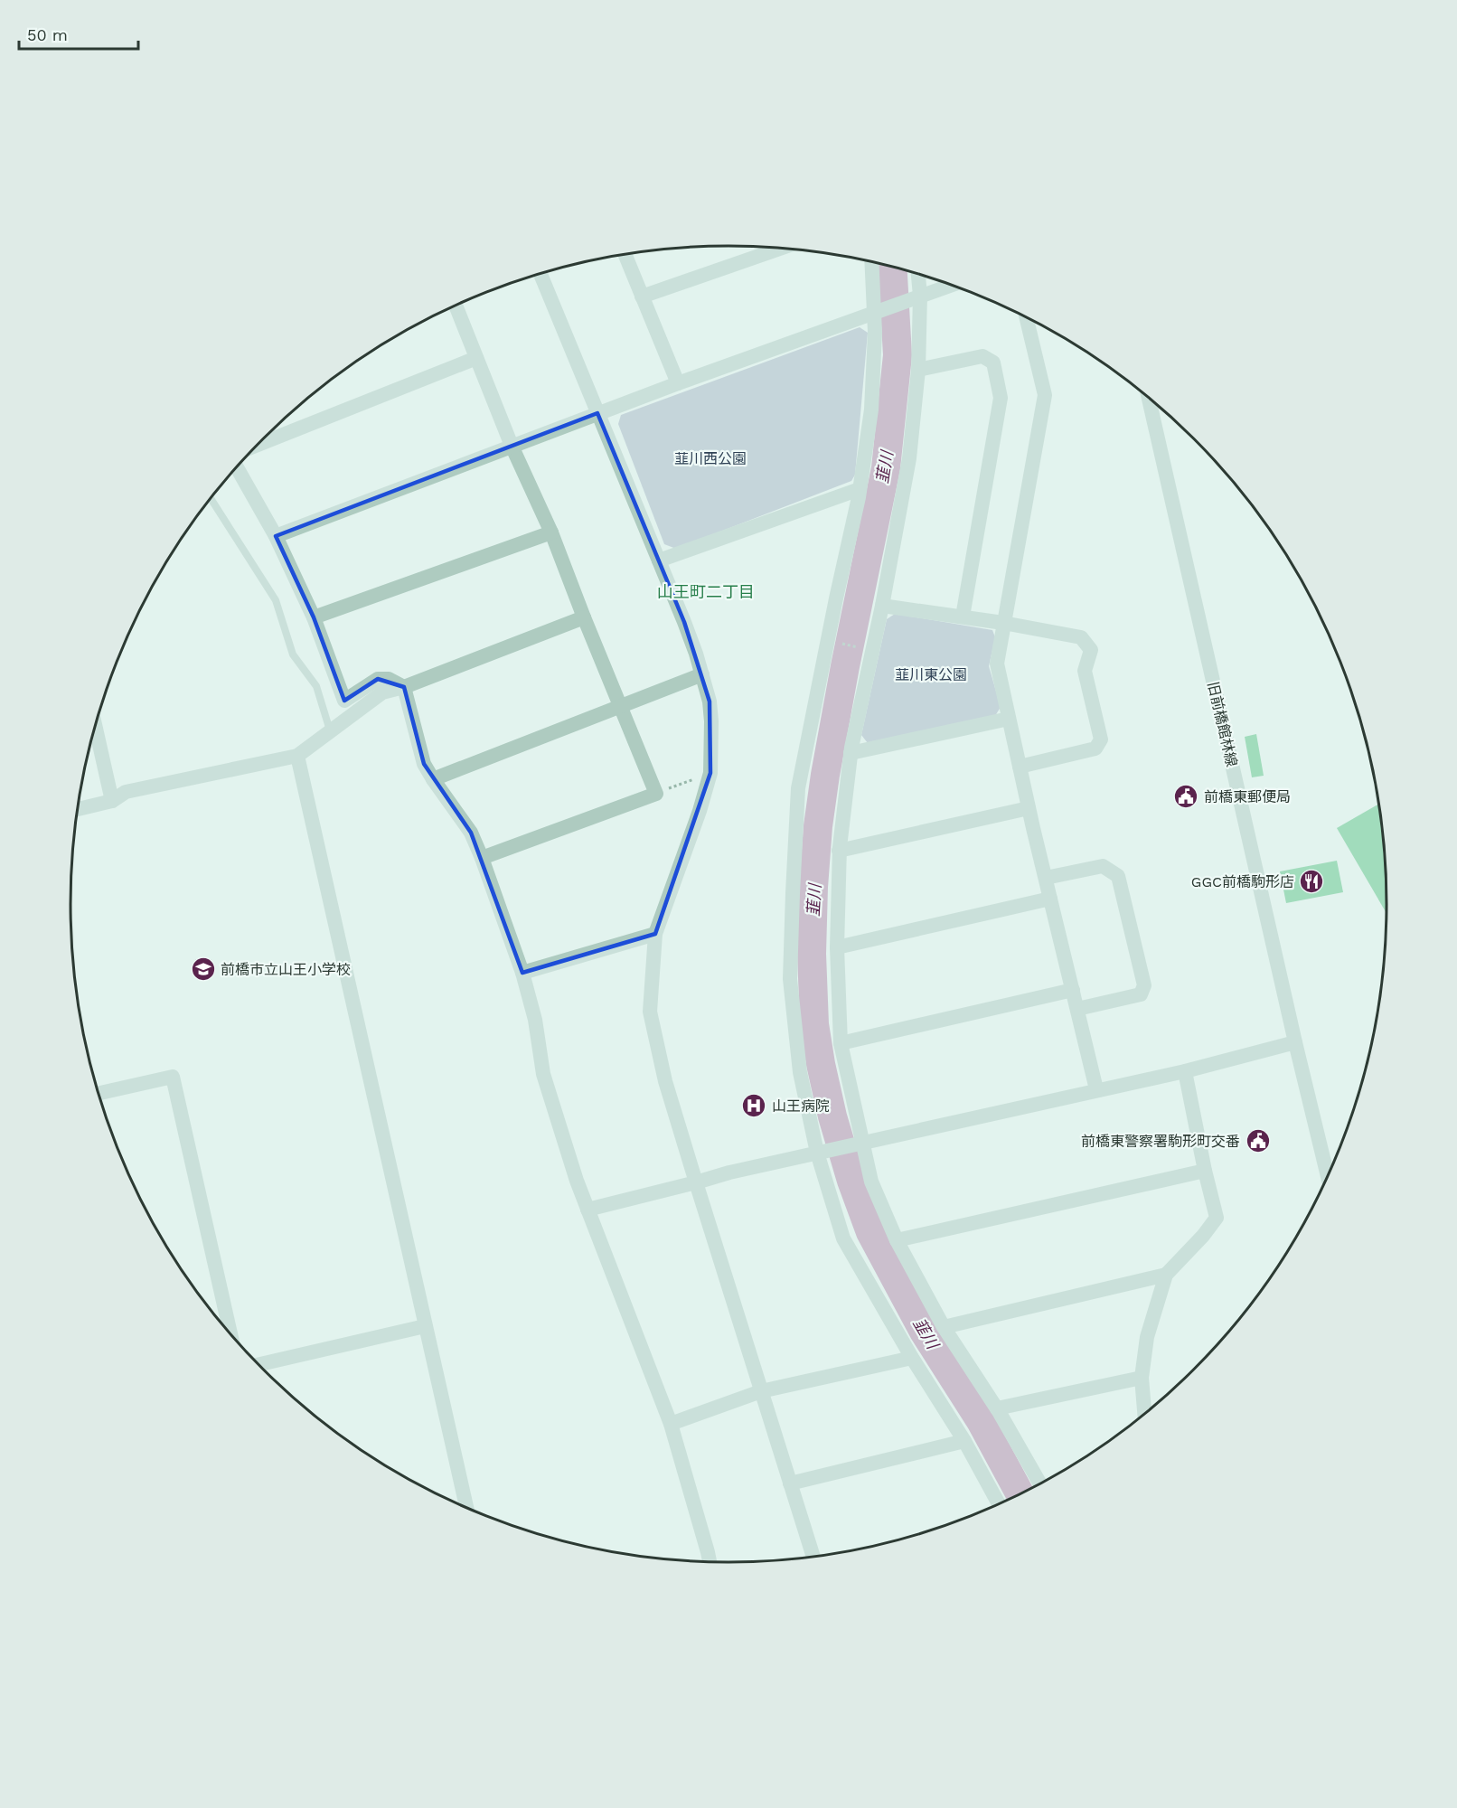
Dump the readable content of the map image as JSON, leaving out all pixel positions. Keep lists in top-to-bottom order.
{
  "streets": {
    "street": ["旧前橋館林線"]
  },
  "districts": ["山王町二丁目"],
  "water": ["韮川"],
  "parks": ["韮川西公園", "韮川東公園"],
  "places": {
    "public building": ["前橋東郵便局", "前橋東警察署駒形町交番"],
    "restaurant": ["GGC前橋駒形店"],
    "school or university": ["前橋市立山王小学校"],
    "hospital": ["山王病院"]
  },
  "scale_bar": "50 m"
}
